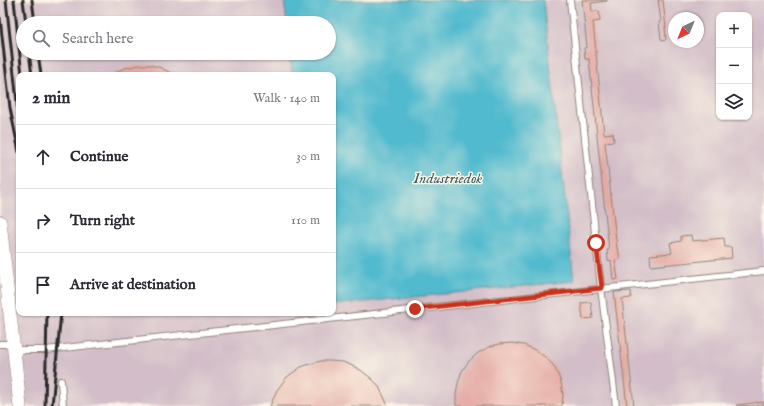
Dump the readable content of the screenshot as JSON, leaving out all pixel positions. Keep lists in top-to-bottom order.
{
  "water": ["Industriedok"],
  "north": "bottom left",
  "page": {
    "map_buttons": ["+", "−"],
    "search": "Search here",
    "heading": ["2 min", "Walk · 140 m"],
    "list": [
      ["Continue", "30 m"],
      ["Turn right", "110 m"],
      "Arrive at destination"
    ]
  }
}
